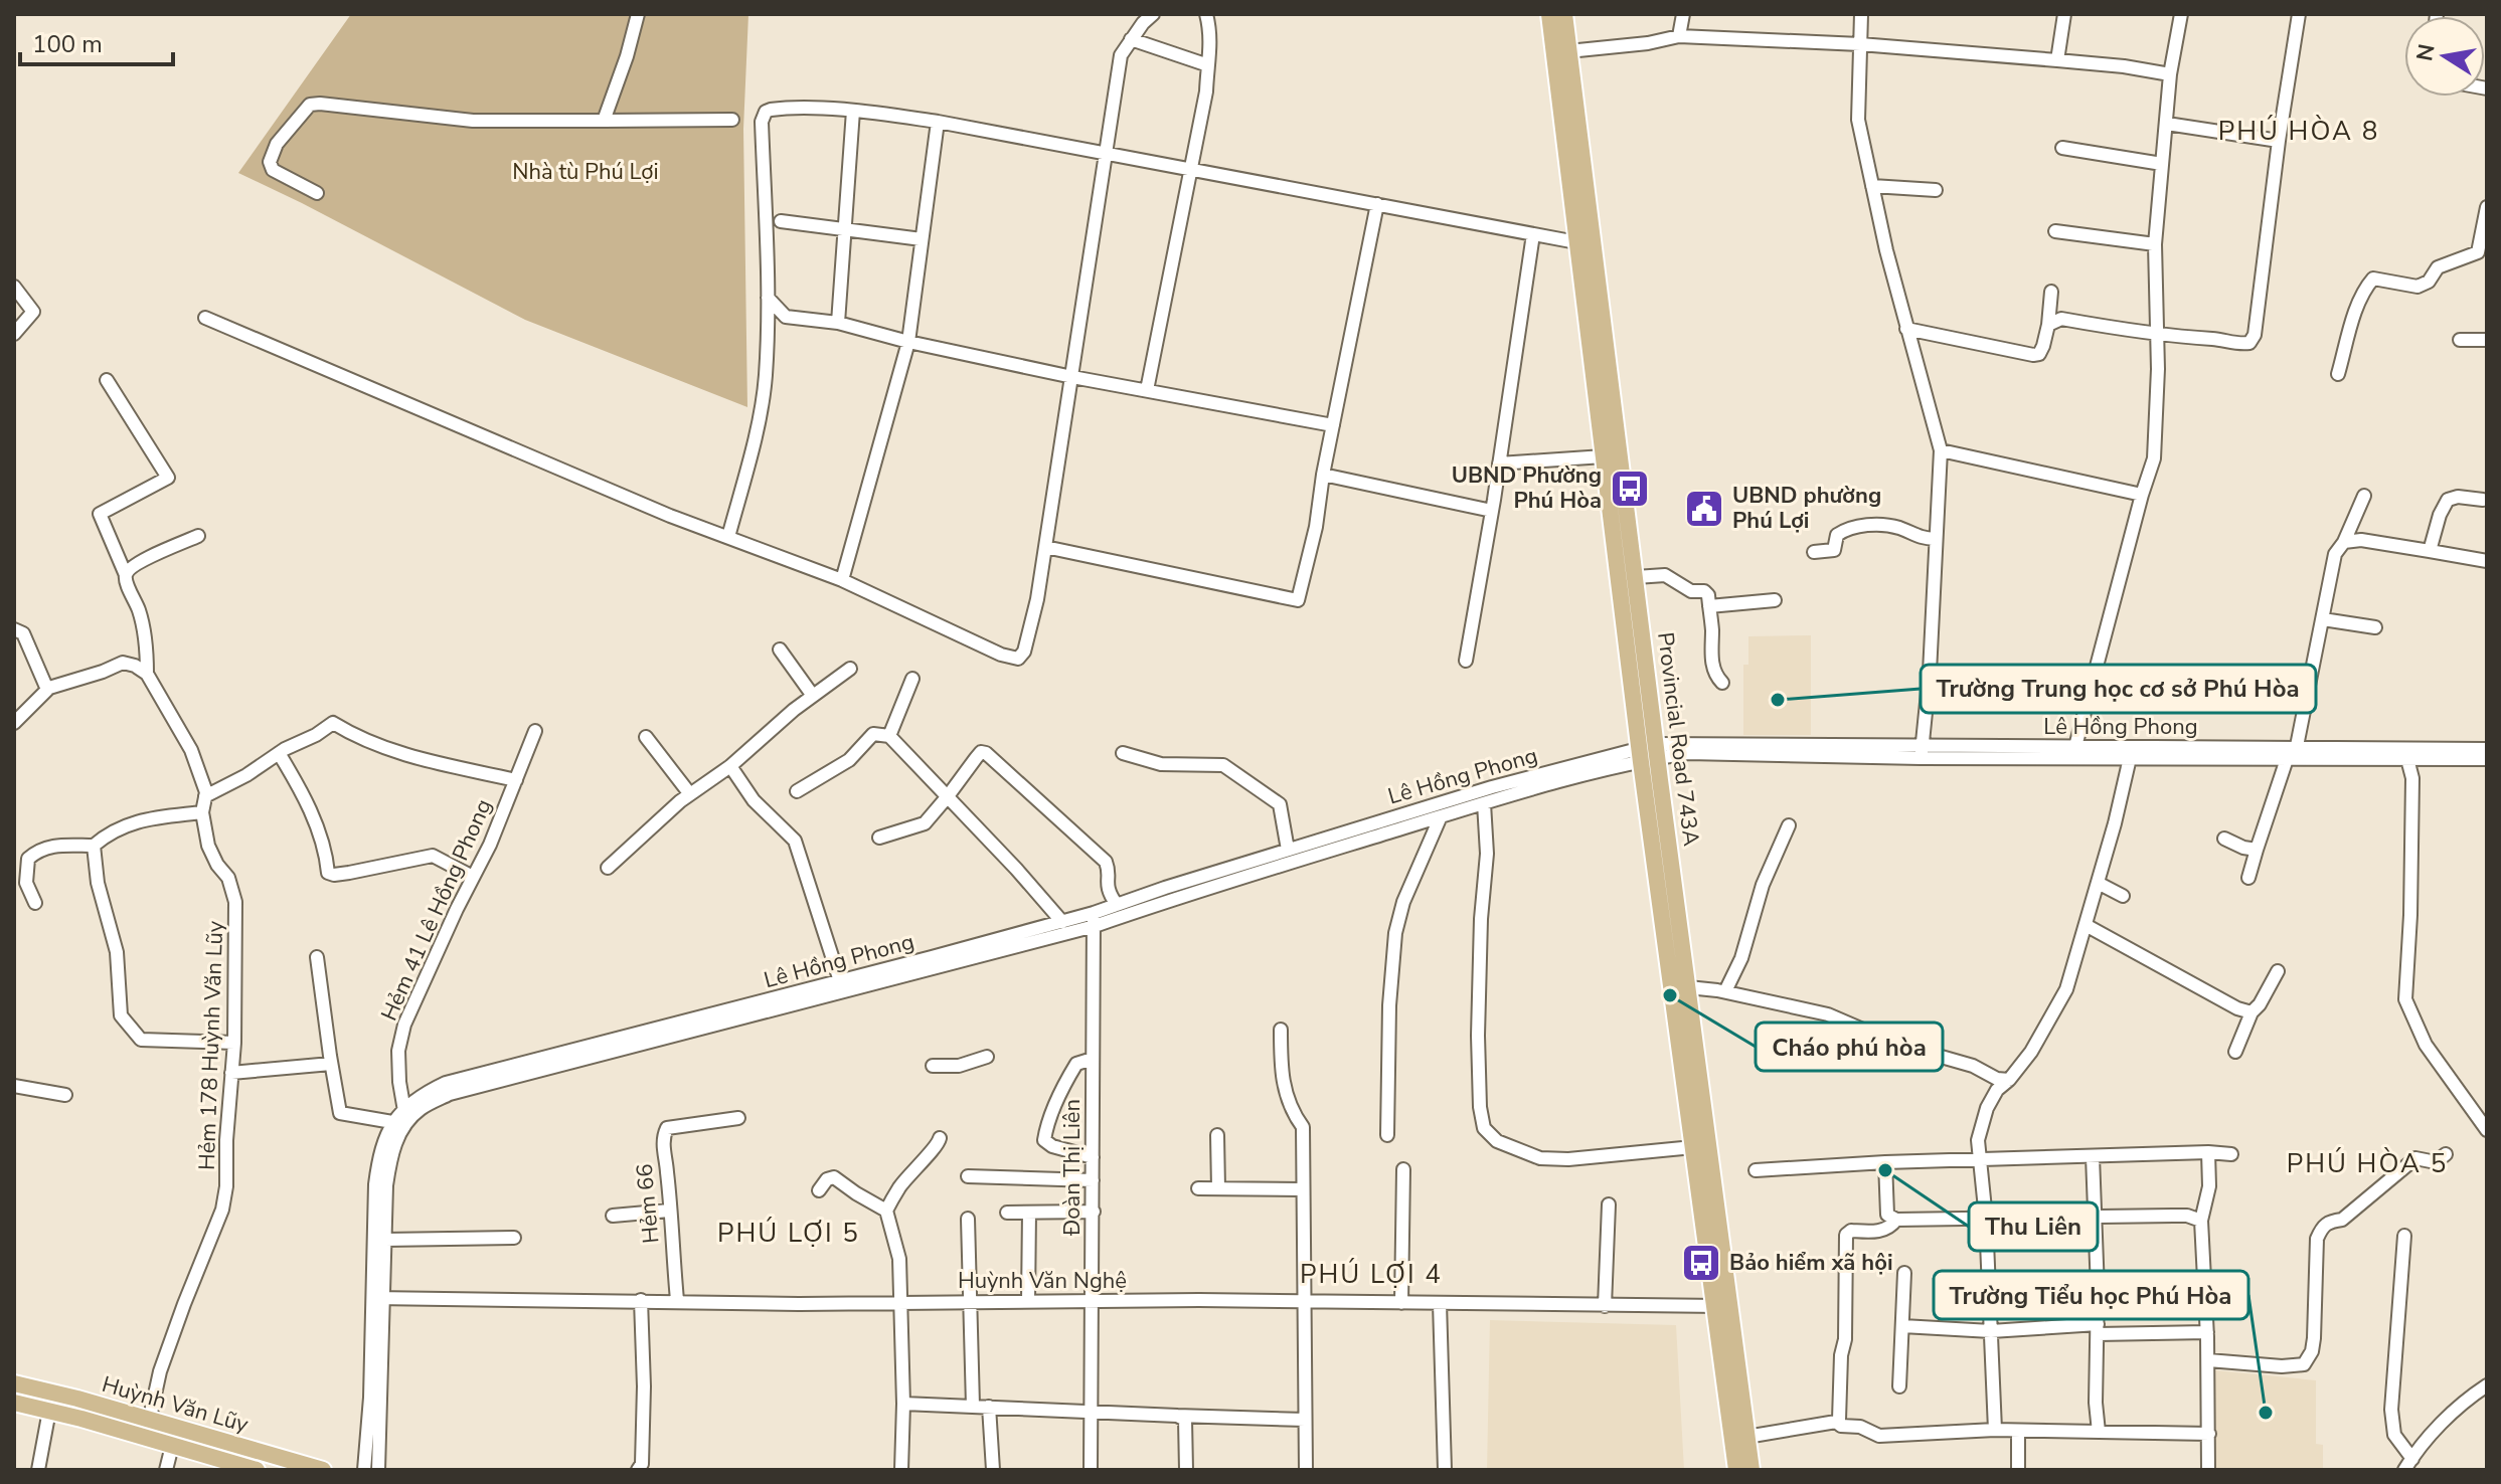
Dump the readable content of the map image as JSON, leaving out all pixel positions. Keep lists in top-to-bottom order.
{
  "streets": {
    "main road": ["Provincial Road 743A", "Huỳnh Văn Lũy"],
    "street": [
      "Lê Hồng Phong",
      "Hẻm 41 Lê Hồng Phong",
      "Hẻm 178 Huỳnh Văn Lũy",
      "Đoàn Thị Liên",
      "Hẻm 66",
      "Huỳnh Văn Nghệ"
    ]
  },
  "crossings": [
    ["Lê Hồng Phong", "Provincial Road 743A"],
    ["Lê Hồng Phong", "Hẻm 41 Lê Hồng Phong"],
    ["Lê Hồng Phong", "Đoàn Thị Liên"],
    ["Lê Hồng Phong", "Huỳnh Văn Nghệ"],
    ["Provincial Road 743A", "Huỳnh Văn Nghệ"],
    ["Hẻm 178 Huỳnh Văn Lũy", "Huỳnh Văn Lũy"],
    ["Đoàn Thị Liên", "Huỳnh Văn Nghệ"],
    ["Hẻm 66", "Huỳnh Văn Nghệ"]
  ],
  "districts": [
    "PHÚ HÒA 8",
    "PHÚ HÒA 5",
    "PHÚ LỢI 5",
    "PHÚ LỢI 4"
  ],
  "parks": ["Nhà tù Phú Lợi"],
  "places": {
    "bus stop": ["UBND Phường Phú Hòa", "Bảo hiểm xã hội"],
    "public building": ["UBND phường Phú Lợi"],
    "other": [
      "Trường Trung học cơ sở Phú Hòa",
      "Cháo phú hòa",
      "Thu Liên",
      "Trường Tiểu học Phú Hòa"
    ]
  },
  "scale_bar": "100 m",
  "north": "left"
}
